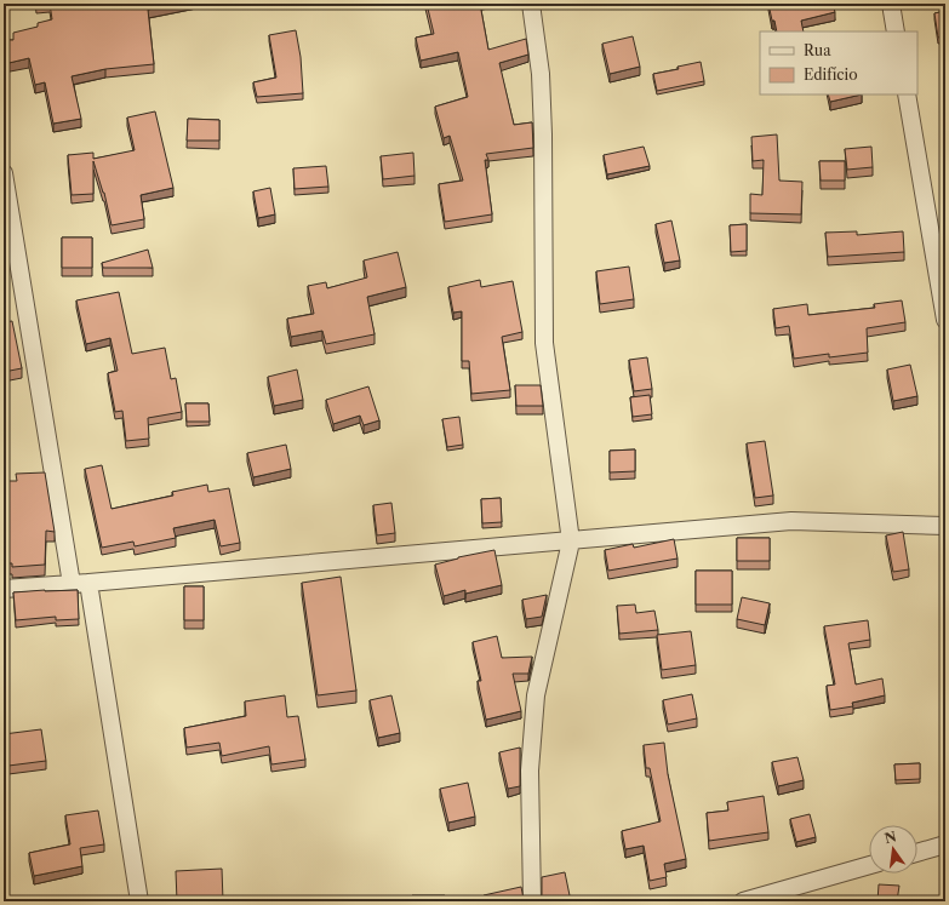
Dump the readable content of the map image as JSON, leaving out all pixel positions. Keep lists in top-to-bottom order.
{
  "legend": ["Rua", "Edifício"],
  "north": "top"
}
